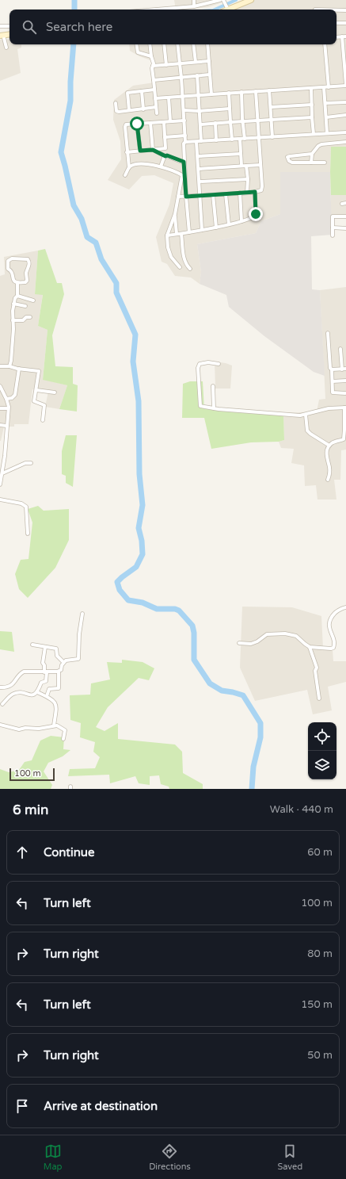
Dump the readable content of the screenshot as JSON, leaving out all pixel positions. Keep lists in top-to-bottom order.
{
  "scale_bar": "100 m",
  "page": {
    "search": "Search here",
    "scale": "100 m",
    "heading": ["6 min", "Walk · 440 m"],
    "list": [
      ["Continue", "60 m"],
      ["Turn left", "100 m"],
      ["Turn right", "80 m"],
      ["Turn left", "150 m"],
      ["Turn right", "50 m"],
      "Arrive at destination"
    ],
    "nav": ["Map", "Directions", "Saved"]
  }
}
